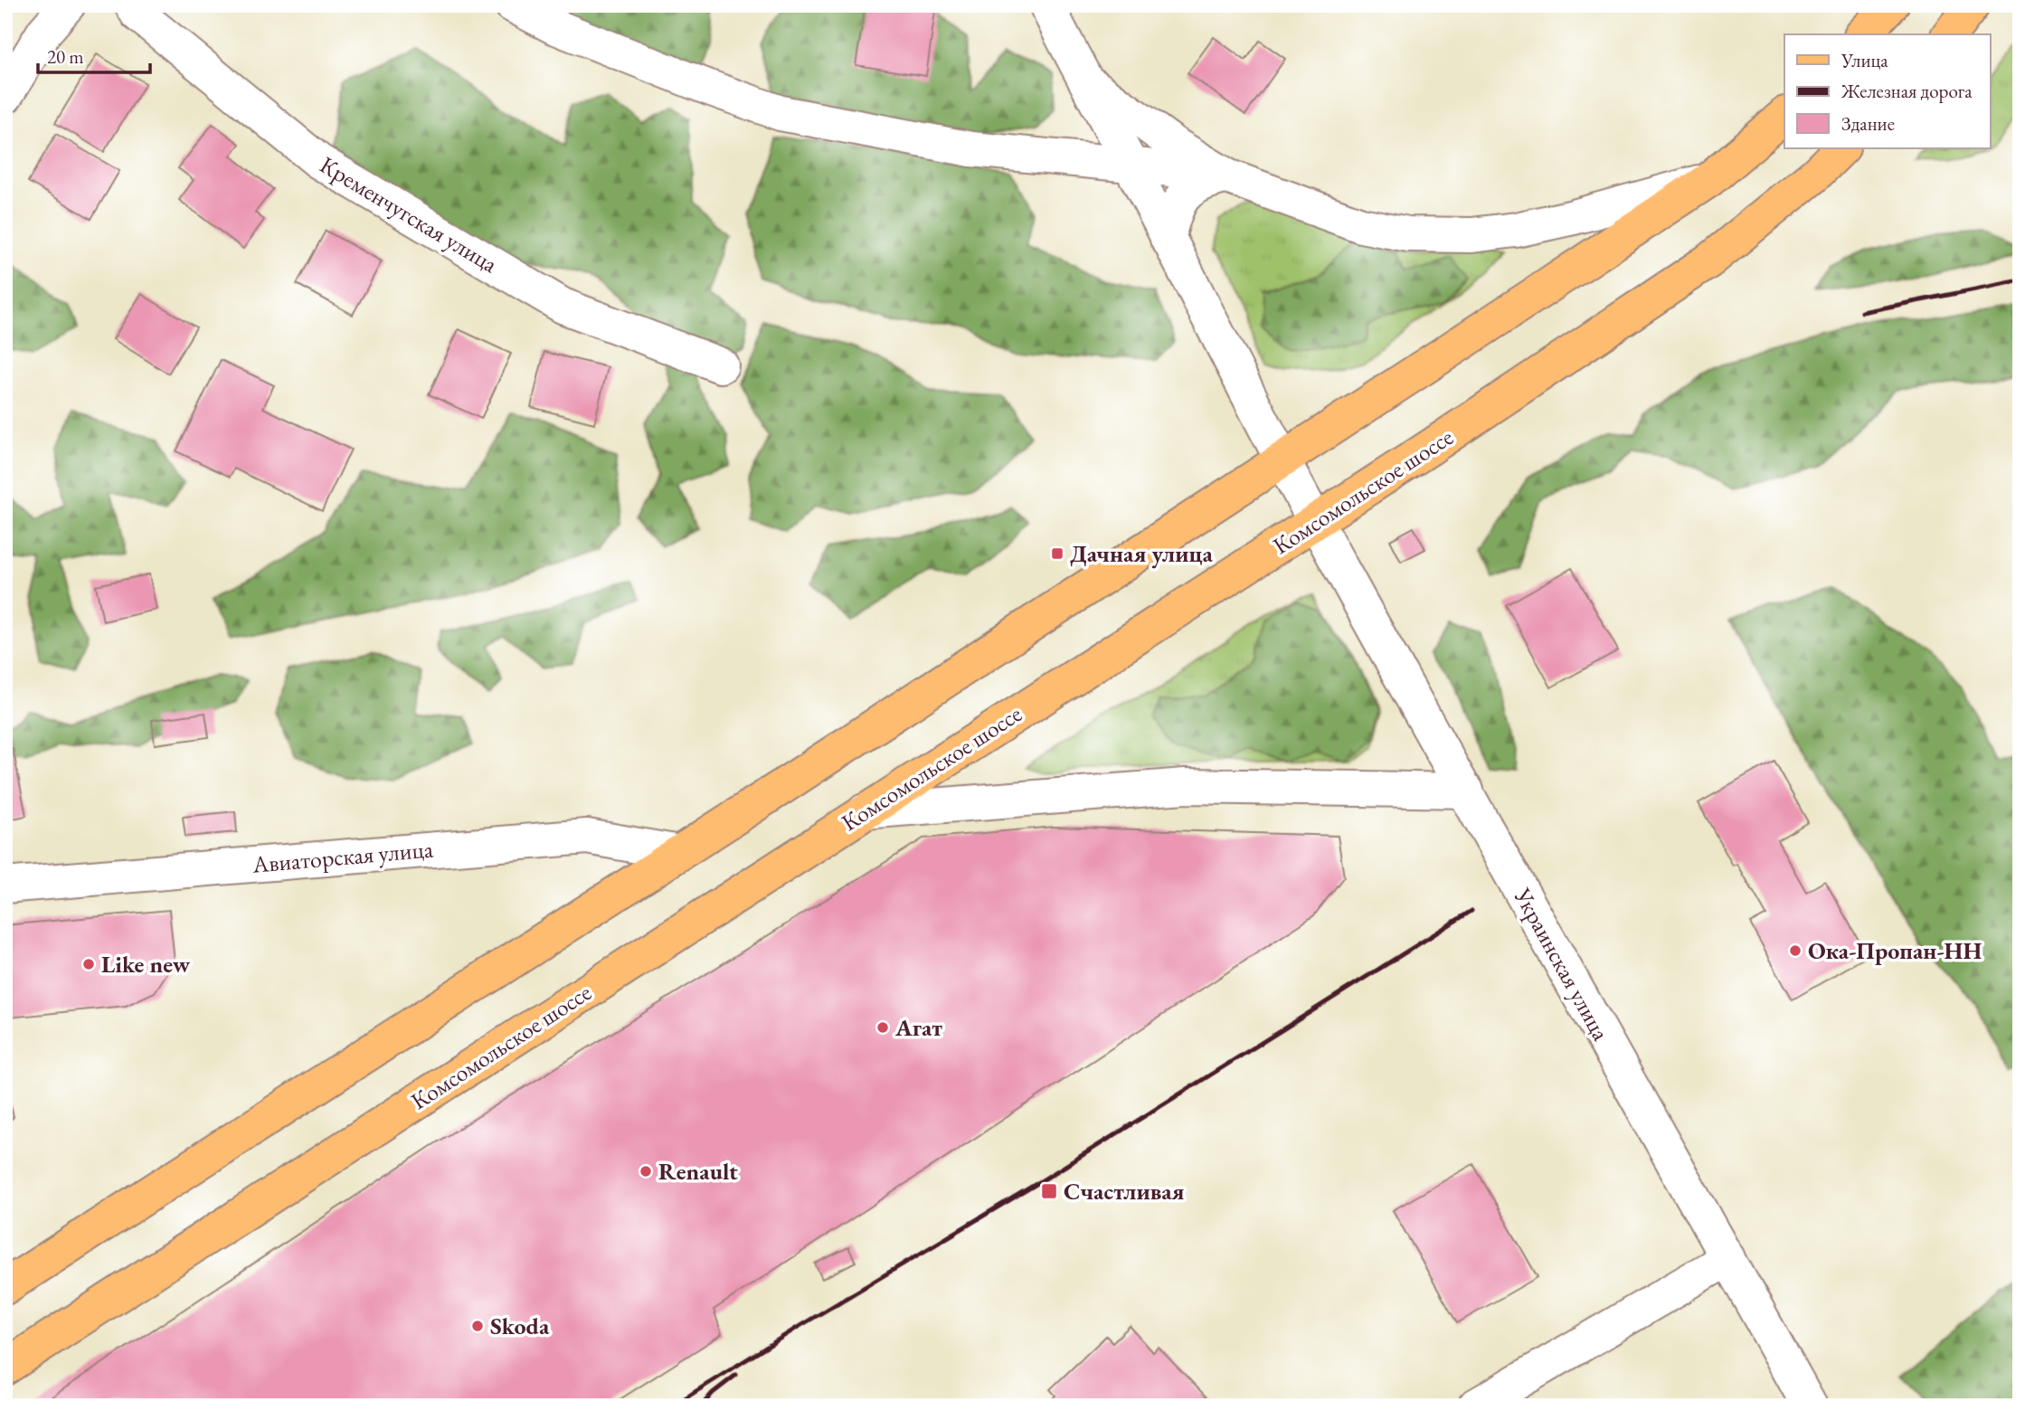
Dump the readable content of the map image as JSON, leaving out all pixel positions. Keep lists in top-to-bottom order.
{
  "streets": {
    "main road": ["Комсомольское шоссе"],
    "street": ["Кременчугская улица", "Авиаторская улица", "Украинская улица"]
  },
  "crossings": [
    ["Комсомольское шоссе", "Украинская улица"]
  ],
  "places": {
    "transit": ["Дачная улица", "Счастливая"],
    "other": [
      "Ока-Пропан-НН",
      "Like new",
      "Агат",
      "Renault",
      "Skoda"
    ]
  },
  "legend": ["Улица", "Железная дорога", "Здание"],
  "scale_bar": "20 m"
}
